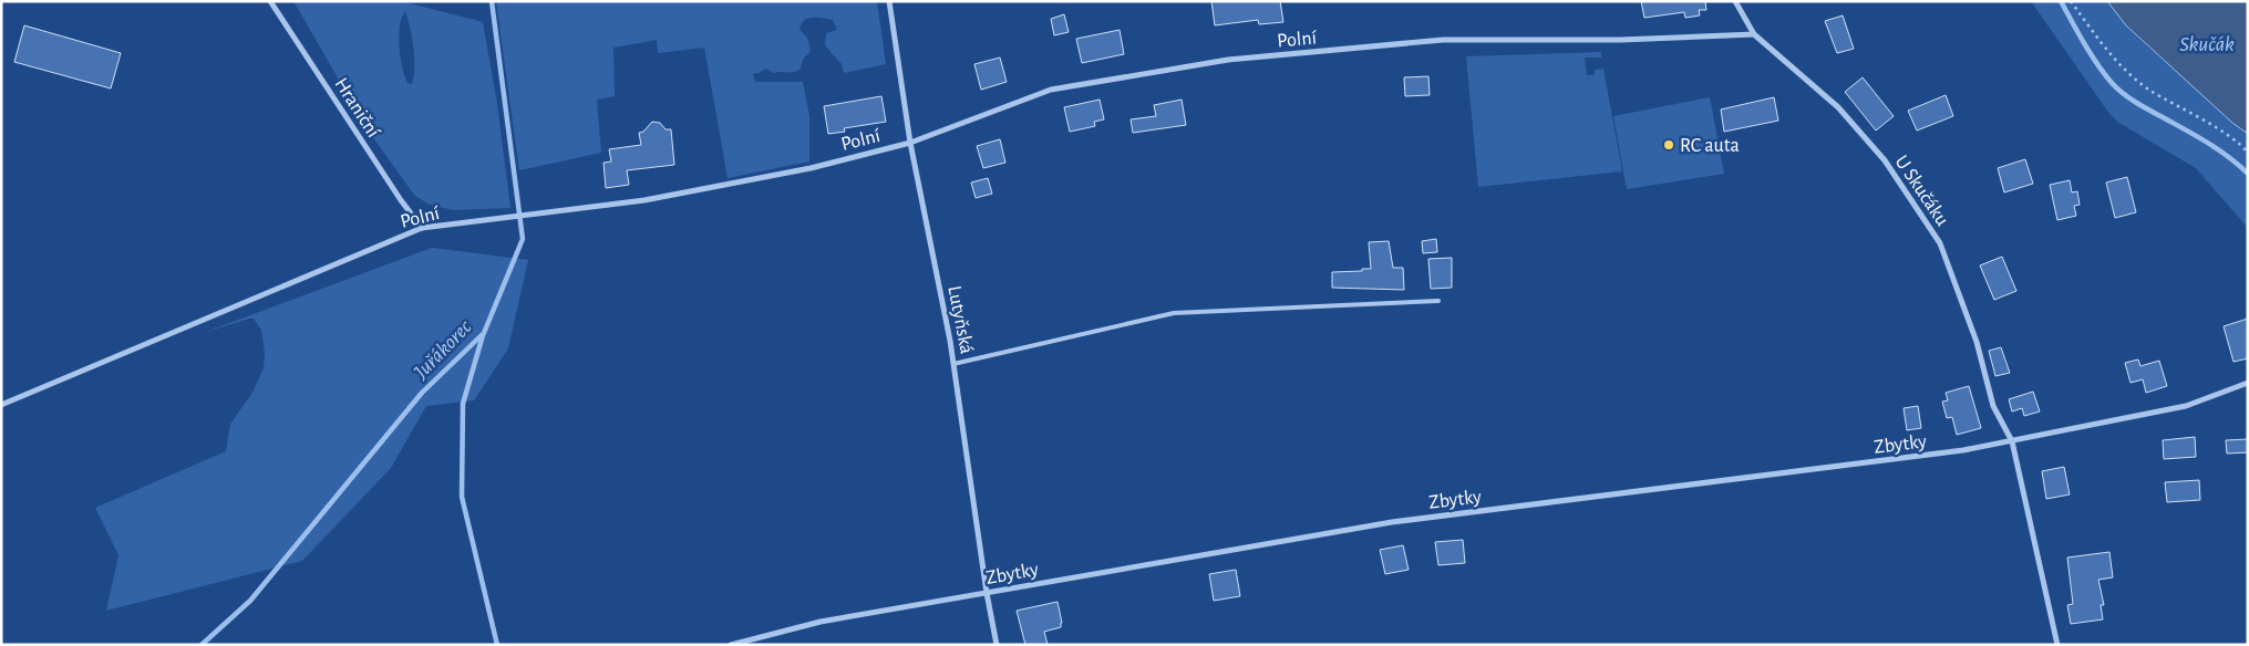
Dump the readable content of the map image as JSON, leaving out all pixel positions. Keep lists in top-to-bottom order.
{
  "streets": {
    "street": [
      "Polní",
      "Hraniční",
      "U Skučáku",
      "Lutyňská",
      "Zbytky"
    ]
  },
  "crossings": [
    ["Polní", "Hraniční"],
    ["Polní", "U Skučáku"],
    ["Polní", "Lutyňská"],
    ["U Skučáku", "Zbytky"],
    ["Lutyňská", "Zbytky"]
  ],
  "water": ["Skučák", "Juřákorec"],
  "places": ["RC auta"]
}
